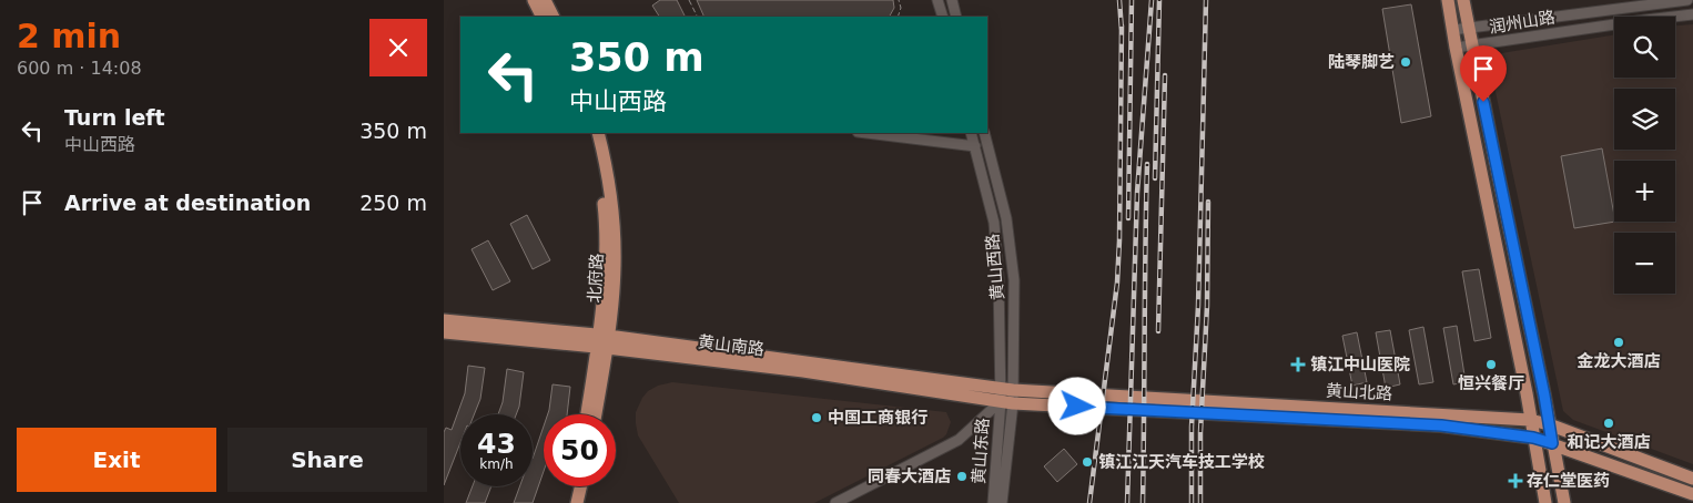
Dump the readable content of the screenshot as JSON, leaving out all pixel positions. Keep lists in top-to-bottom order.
{
  "streets": {
    "main road": ["北府路", "黄山南路", "黄山北路"],
    "street": ["润州山路", "黄山西路", "黄山东路"]
  },
  "crossings": [
    ["黄山西路", "黄山南路"],
    ["黄山西路", "黄山北路"],
    ["黄山西路", "黄山东路"],
    ["北府路", "黄山南路"],
    ["黄山南路", "黄山北路"],
    ["黄山南路", "黄山东路"],
    ["黄山北路", "黄山东路"]
  ],
  "places": {
    "other": [
      "陆琴脚艺",
      "金龙大酒店",
      "恒兴餐厅",
      "中国工商银行",
      "和记大酒店",
      "镇江江天汽车技工学校",
      "同春大酒店"
    ],
    "health": ["镇江中山医院", "存仁堂医药"]
  },
  "page": {
    "heading": ["2 min", "600 m · 14:08"],
    "map_buttons": ["+", "−"],
    "turn": ["350 m", "中山西路"],
    "list": [
      {
        "name": "Turn left",
        "note": "中山西路",
        "value": "350 m"
      },
      {
        "name": "Arrive at destination",
        "value": "250 m"
      }
    ],
    "speed": "43 km/h",
    "limit": "50",
    "buttons": ["Exit", "Share"]
  }
}
